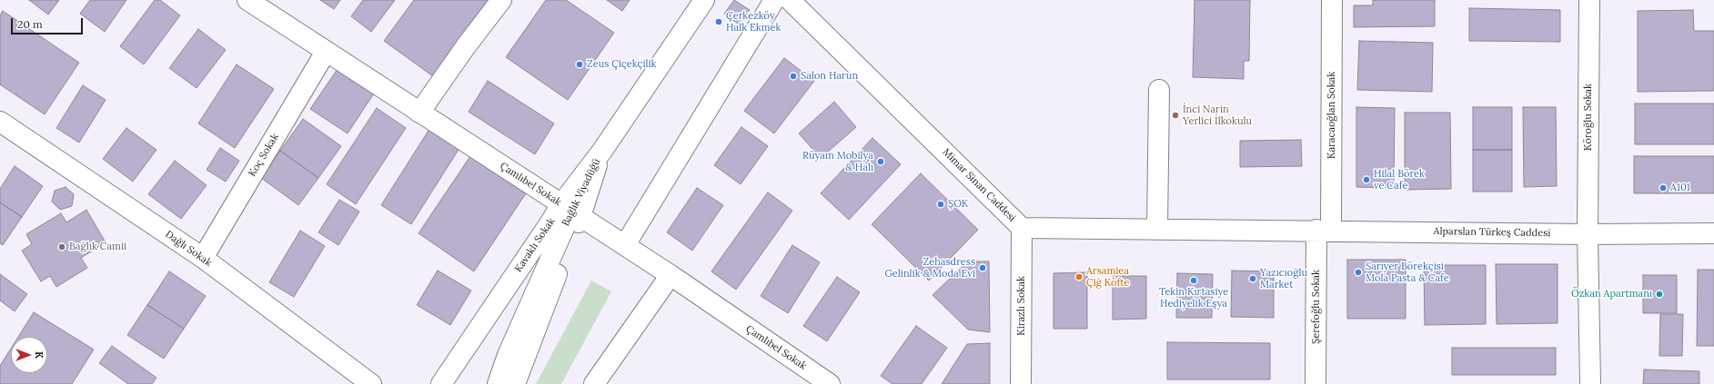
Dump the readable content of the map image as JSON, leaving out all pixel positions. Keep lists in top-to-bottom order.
{
  "streets": {
    "street": [
      "Karacaoğlan Sokak",
      "Köroğlu Sokak",
      "Koç Sokak",
      "Çamlıbel Sokak",
      "Mimar Sinan Caddesi",
      "Bağlık Viyadüğü",
      "Alparslan Türkeş Caddesi",
      "Kavaklı Sokak",
      "Dağlı Sokak",
      "Kirazlı Sokak",
      "Şerefoğlu Sokak"
    ]
  },
  "crossings": [
    ["Karacaoğlan Sokak", "Alparslan Türkeş Caddesi"],
    ["Karacaoğlan Sokak", "Şerefoğlu Sokak"],
    ["Köroğlu Sokak", "Alparslan Türkeş Caddesi"],
    ["Koç Sokak", "Çamlıbel Sokak"],
    ["Koç Sokak", "Dağlı Sokak"],
    ["Çamlıbel Sokak", "Bağlık Viyadüğü"],
    ["Çamlıbel Sokak", "Kavaklı Sokak"],
    ["Mimar Sinan Caddesi", "Alparslan Türkeş Caddesi"],
    ["Mimar Sinan Caddesi", "Kirazlı Sokak"],
    ["Bağlık Viyadüğü", "Kavaklı Sokak"],
    ["Alparslan Türkeş Caddesi", "Şerefoğlu Sokak"]
  ],
  "places": [
    "Çerkezköy Halk Ekmek",
    "Zeus Çiçekçilik",
    "Salon Harun",
    "İnci Narin Yerlici İlkokulu",
    "Rüyam Mobilya & Halı",
    "Hilal Börek ve Cafe",
    "A101",
    "ŞOK",
    "Bağlık Camii",
    "Zehasdress Gelinlik & Moda Evi",
    "Sarıyer Börekçisi Mola Pasta & Cafe",
    "Arsamiea Çiğ Köfte",
    "Yazıcıoğlu Market",
    "Tekin Kırtasiye Hediyelik Eşya",
    "Özkan Apartmanı"
  ],
  "scale_bar": "20 m",
  "north": "right"
}
